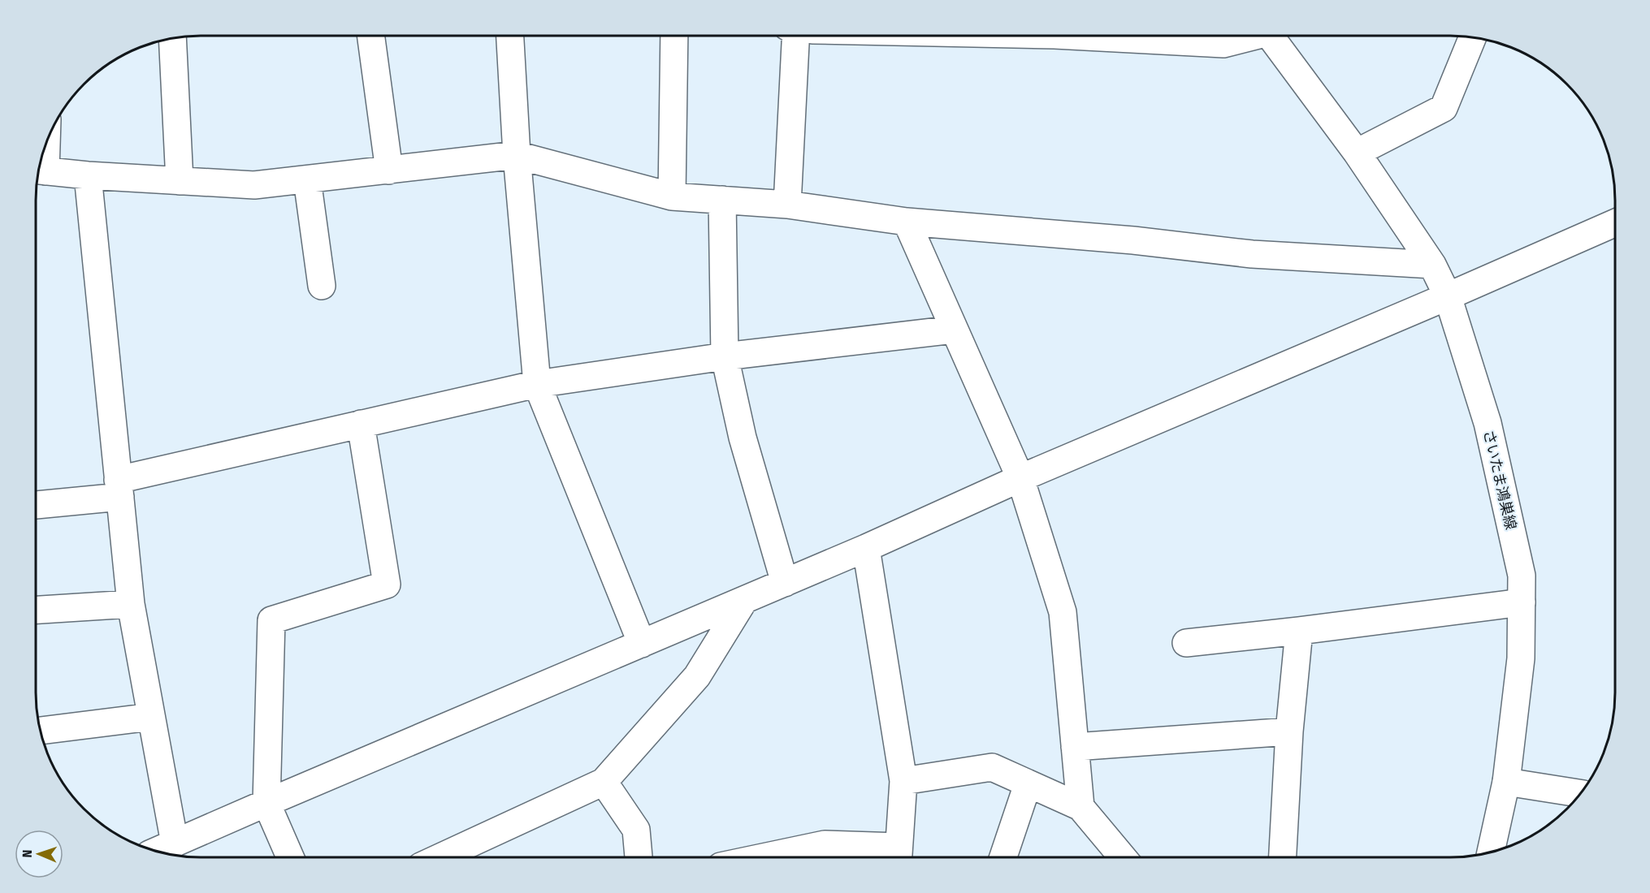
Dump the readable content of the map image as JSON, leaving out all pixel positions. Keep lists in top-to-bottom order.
{
  "streets": {
    "street": ["さいたま鴻巣線"]
  },
  "north": "left"
}
